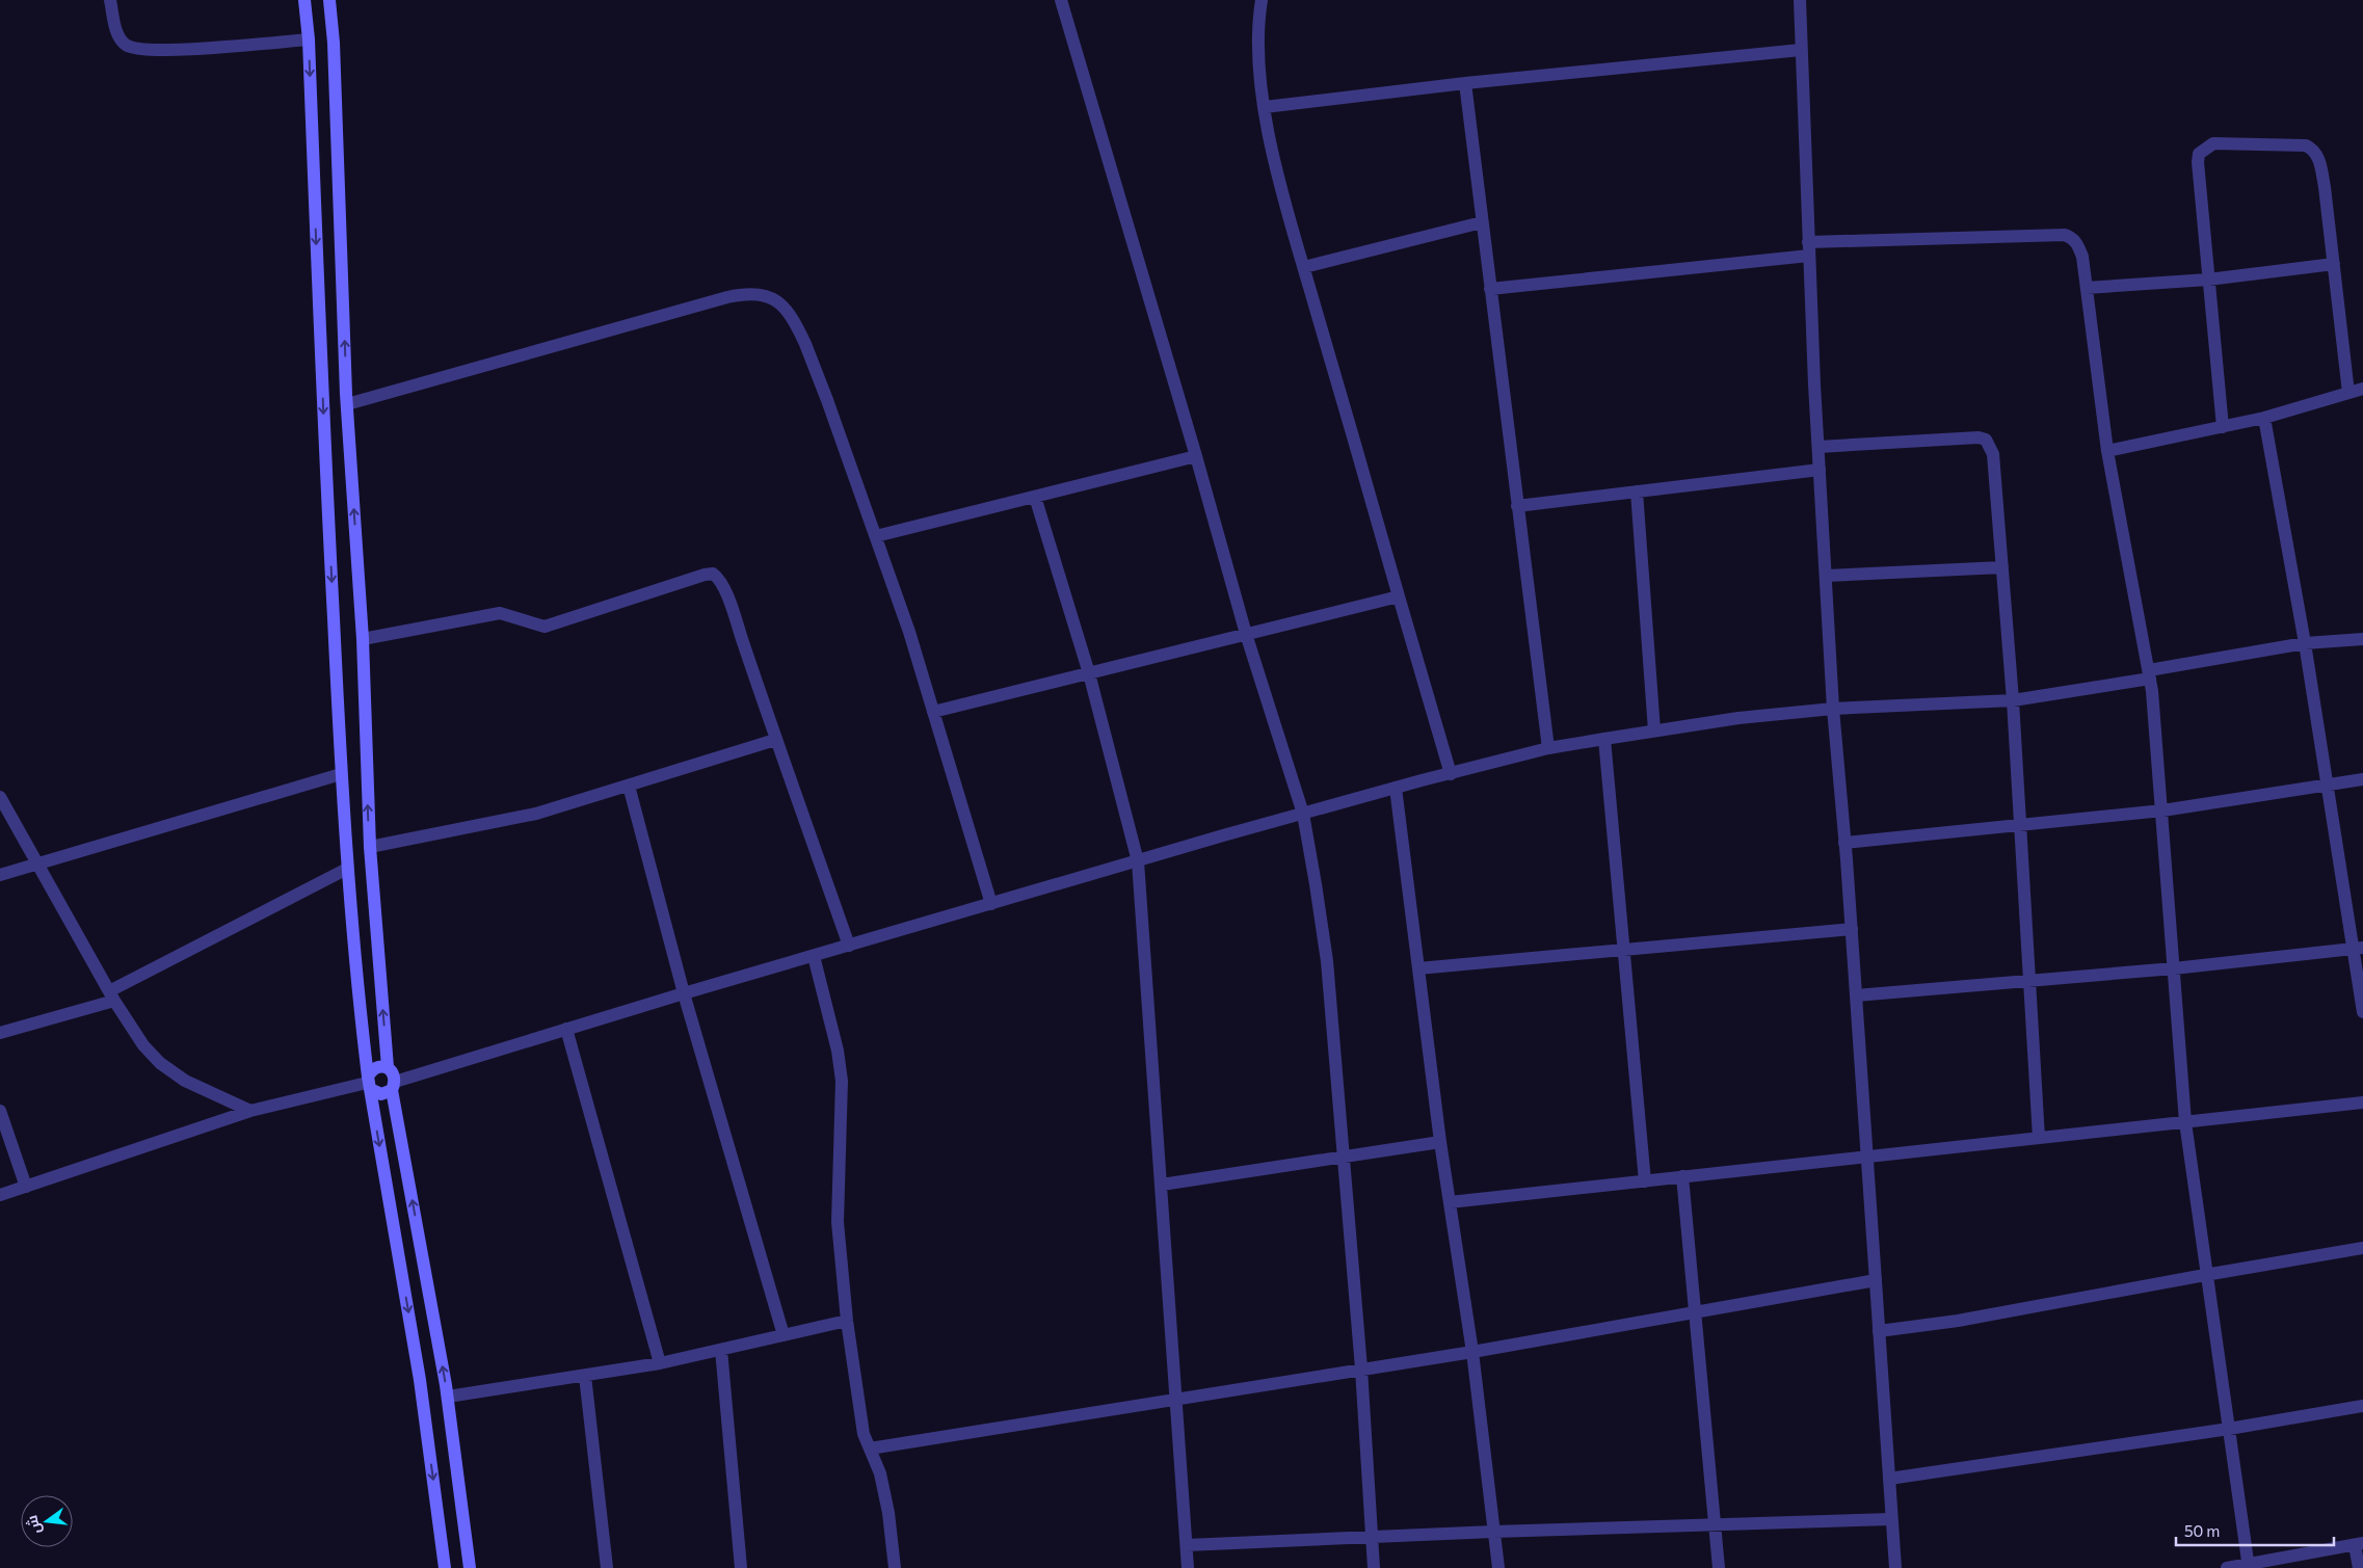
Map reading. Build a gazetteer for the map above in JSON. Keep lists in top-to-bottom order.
{
  "scale_bar": "50 m",
  "north": "left"
}
